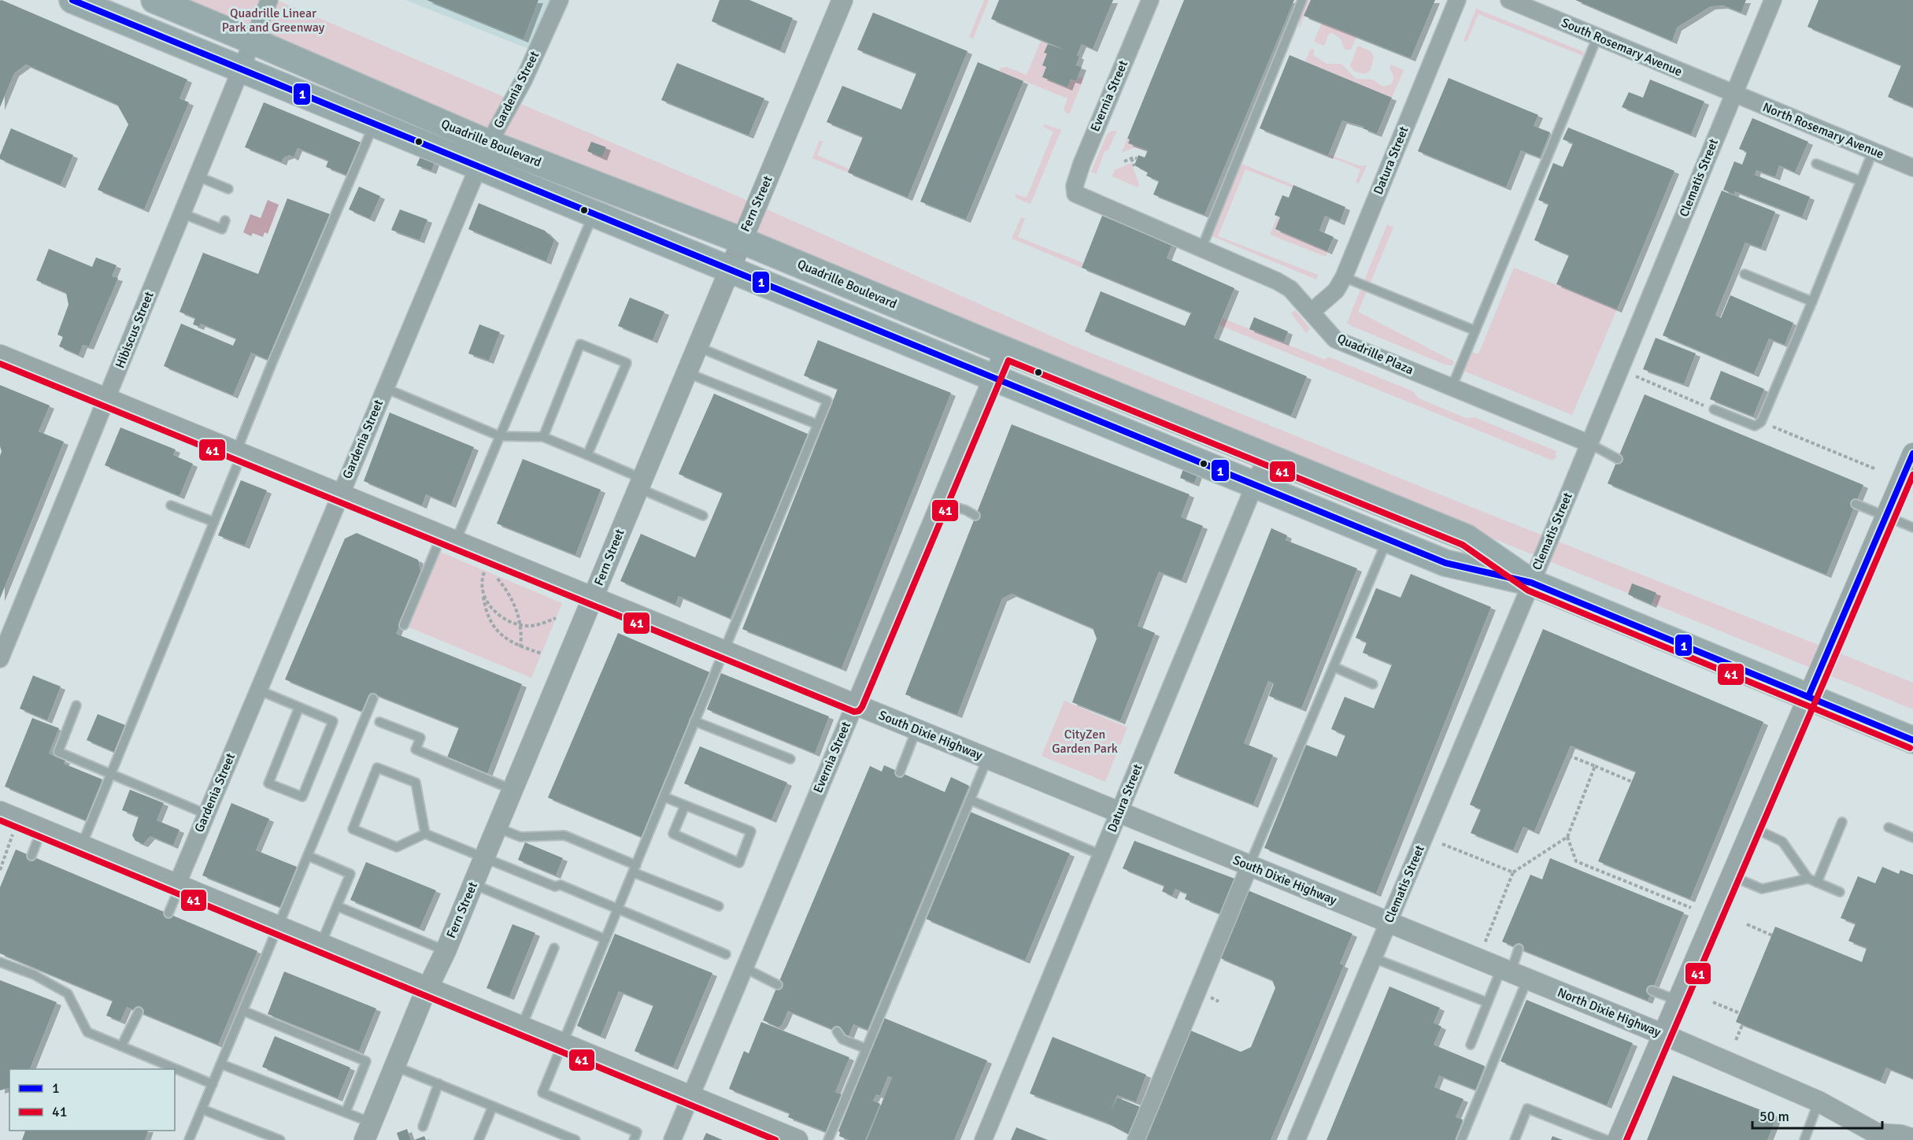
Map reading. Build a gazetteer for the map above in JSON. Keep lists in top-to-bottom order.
{
  "streets": {
    "main road": ["Quadrille Boulevard"],
    "street": [
      "South Rosemary Avenue",
      "Gardenia Street",
      "Evernia Street",
      "North Rosemary Avenue",
      "Datura Street",
      "Clematis Street",
      "Fern Street",
      "Hibiscus Street",
      "Quadrille Plaza",
      "South Dixie Highway",
      "North Dixie Highway"
    ]
  },
  "crossings": [
    ["South Rosemary Avenue", "North Rosemary Avenue"],
    ["South Rosemary Avenue", "Clematis Street"],
    ["Gardenia Street", "Quadrille Boulevard"],
    ["Gardenia Street", "South Dixie Highway"],
    ["Evernia Street", "Quadrille Boulevard"],
    ["Evernia Street", "Quadrille Plaza"],
    ["Evernia Street", "South Dixie Highway"],
    ["North Rosemary Avenue", "Clematis Street"],
    ["Quadrille Boulevard", "Datura Street"],
    ["Quadrille Boulevard", "Clematis Street"],
    ["Quadrille Boulevard", "Fern Street"],
    ["Quadrille Boulevard", "Hibiscus Street"],
    ["Datura Street", "Quadrille Plaza"],
    ["Datura Street", "South Dixie Highway"],
    ["Clematis Street", "Quadrille Plaza"],
    ["Clematis Street", "South Dixie Highway"],
    ["Clematis Street", "North Dixie Highway"],
    ["Fern Street", "South Dixie Highway"],
    ["Hibiscus Street", "South Dixie Highway"],
    ["South Dixie Highway", "North Dixie Highway"]
  ],
  "parks": ["Quadrille Linear Park and Greenway", "CityZen Garden Park"],
  "lines": ["transit line 1", "transit line 41"],
  "legend": ["1", "41"],
  "scale_bar": "50 m"
}
